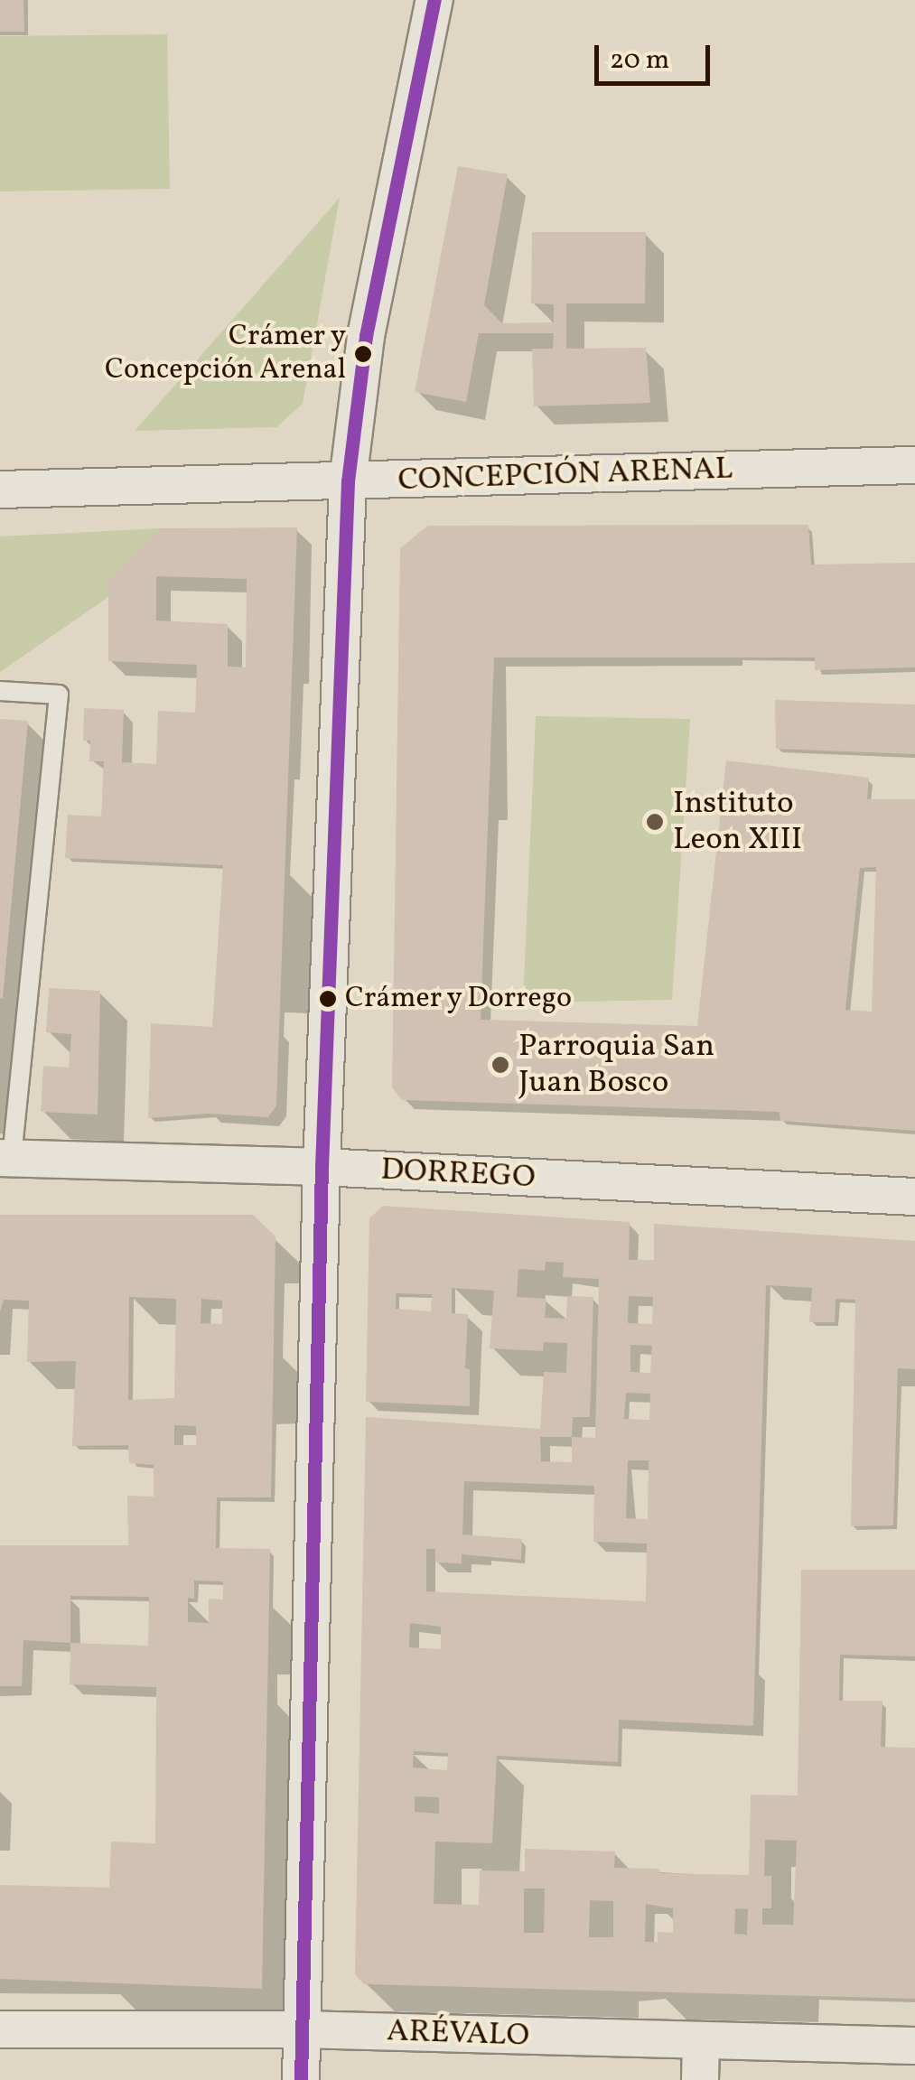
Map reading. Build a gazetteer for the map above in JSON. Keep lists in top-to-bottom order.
{
  "streets": {
    "street": ["CONCEPCIÓN ARENAL", "DORREGO", "ARÉVALO"]
  },
  "places": [
    "Crámer y Concepción Arenal",
    "Instituto Leon XIII",
    "Crámer y Dorrego",
    "Parroquia San Juan Bosco"
  ],
  "scale_bar": "20 m"
}
